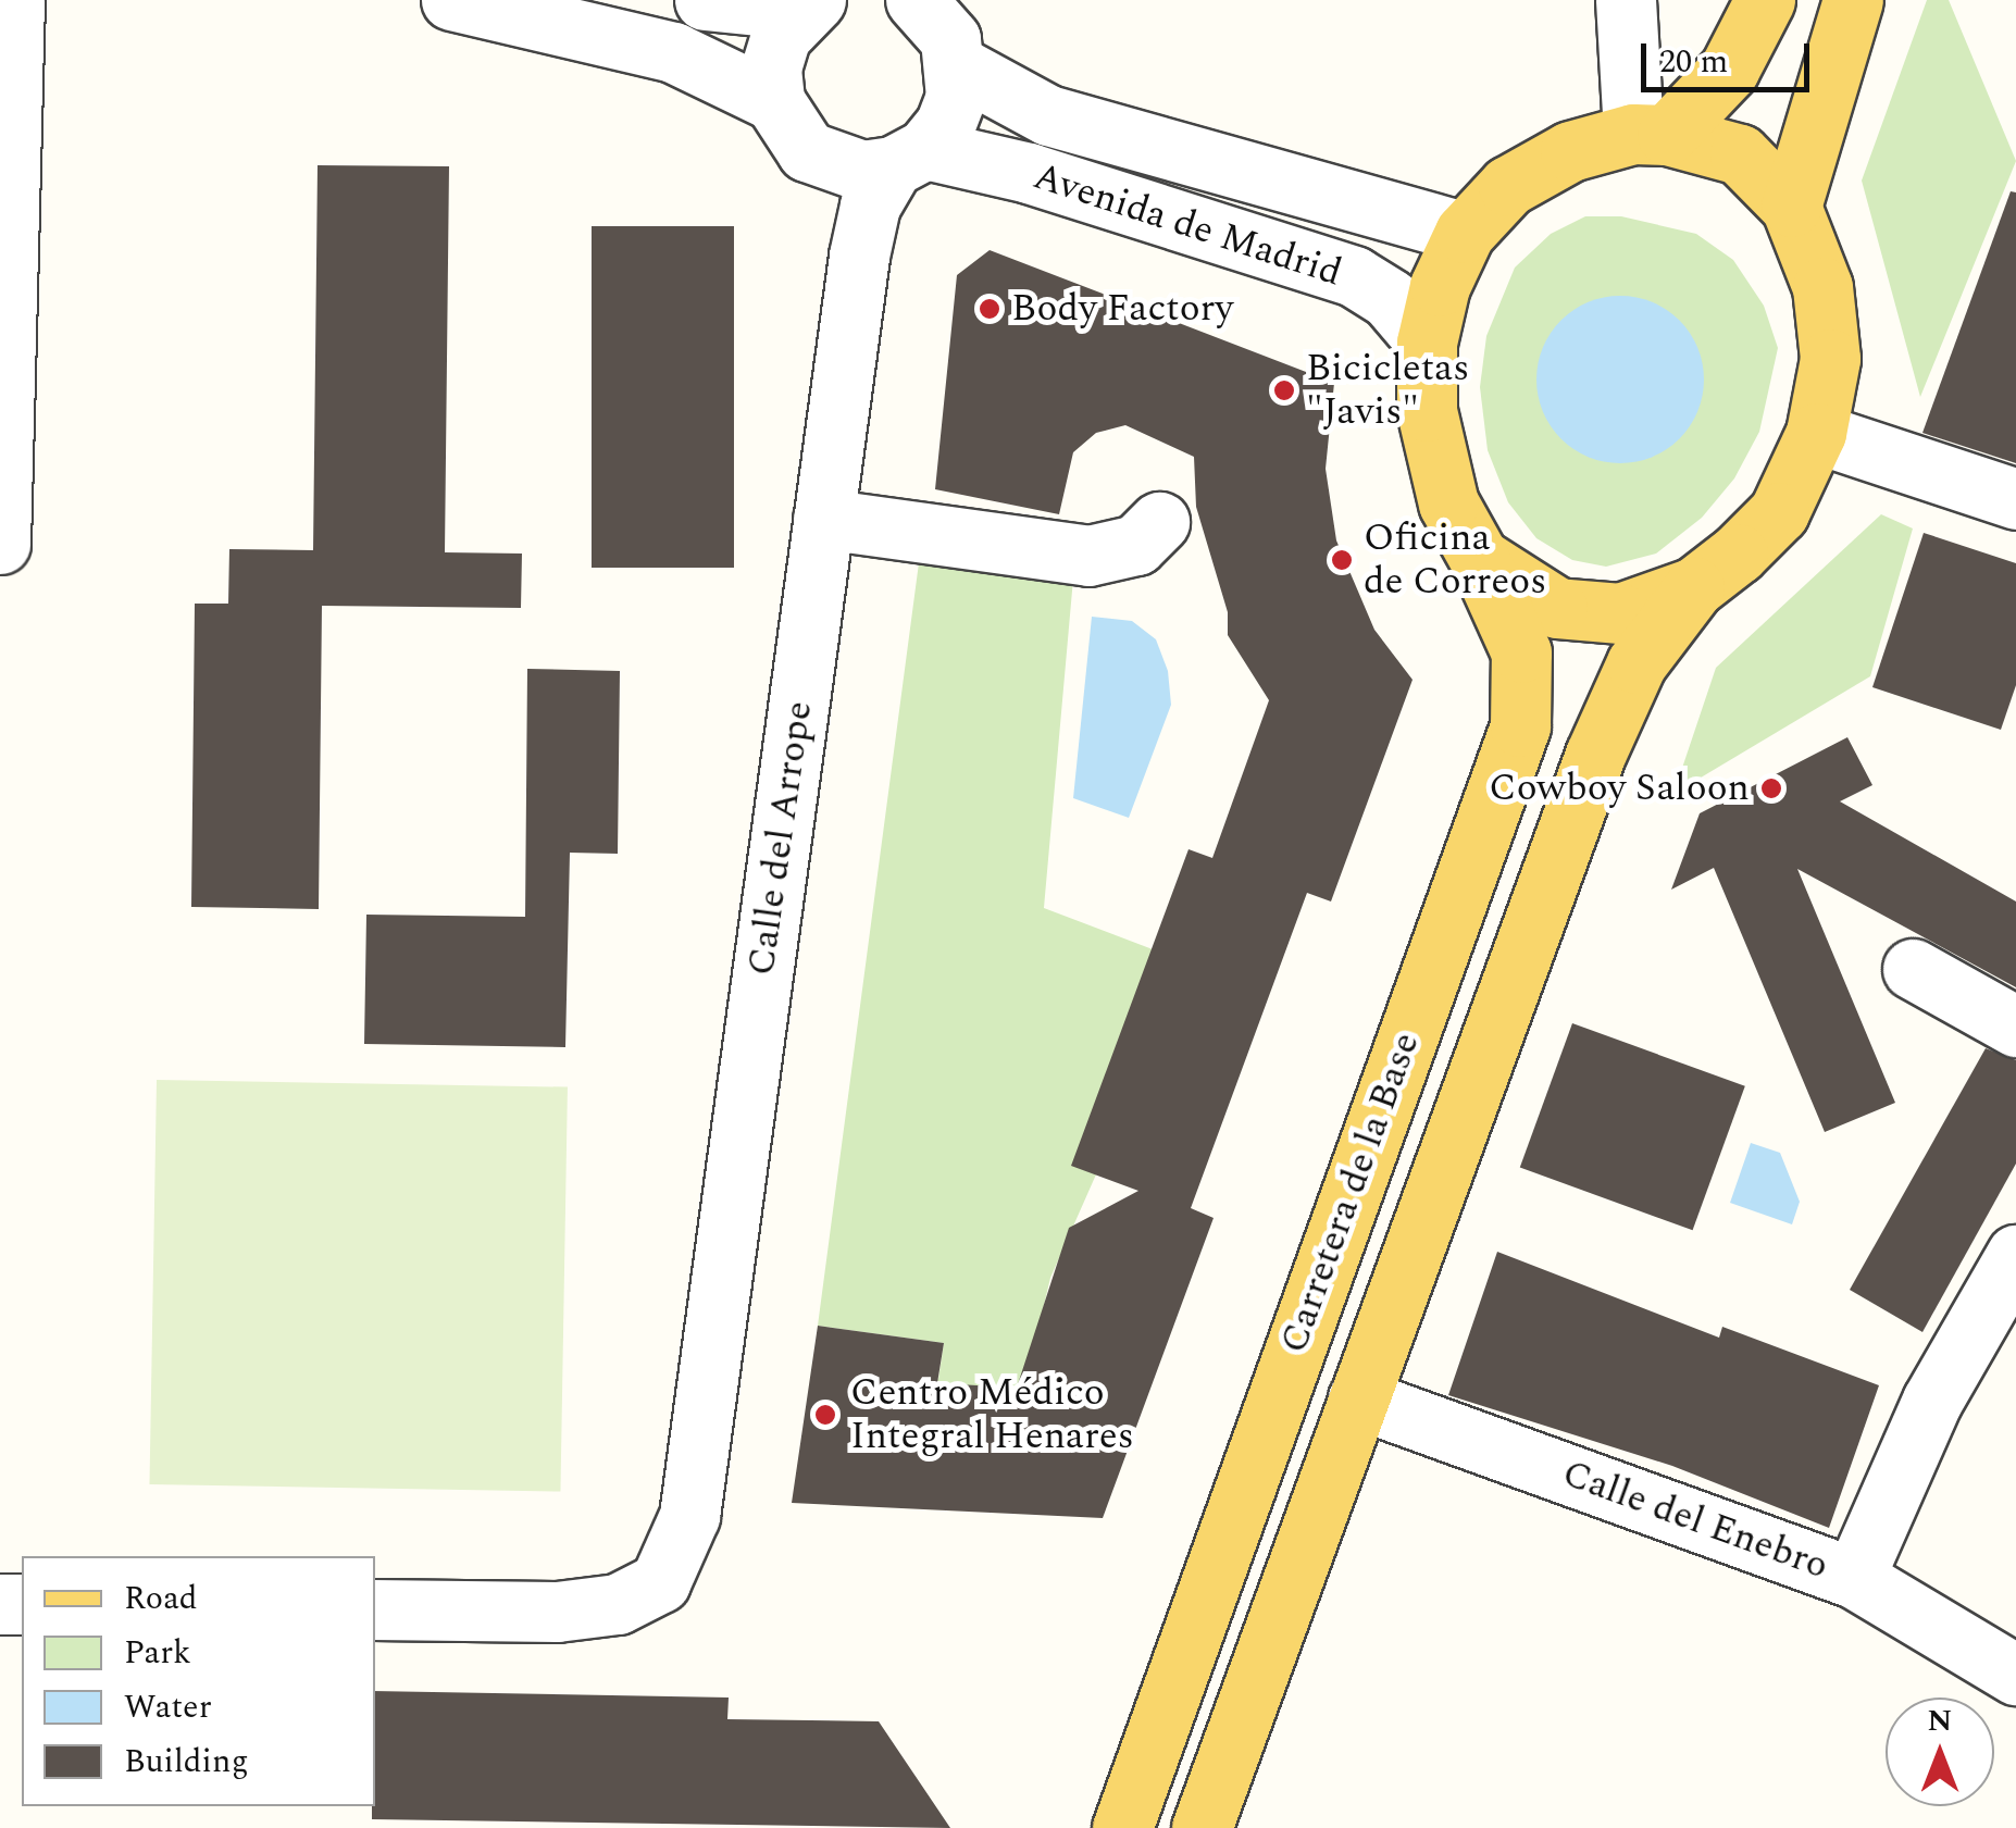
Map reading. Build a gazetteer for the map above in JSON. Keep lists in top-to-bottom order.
{
  "streets": {
    "main road": ["Carretera de la Base"],
    "street": ["Avenida de Madrid", "Calle del Arrope", "Calle del Enebro"]
  },
  "crossings": [
    ["Avenida de Madrid", "Calle del Arrope"],
    ["Avenida de Madrid", "Carretera de la Base"],
    ["Carretera de la Base", "Calle del Enebro"]
  ],
  "places": [
    "Body Factory",
    "Bicicletas \"Javis\"",
    "Oficina de Correos",
    "Cowboy Saloon",
    "Centro Médico Integral Henares"
  ],
  "legend": [
    "Road",
    "Park",
    "Water",
    "Building"
  ],
  "scale_bar": "20 m",
  "north": "top"
}
